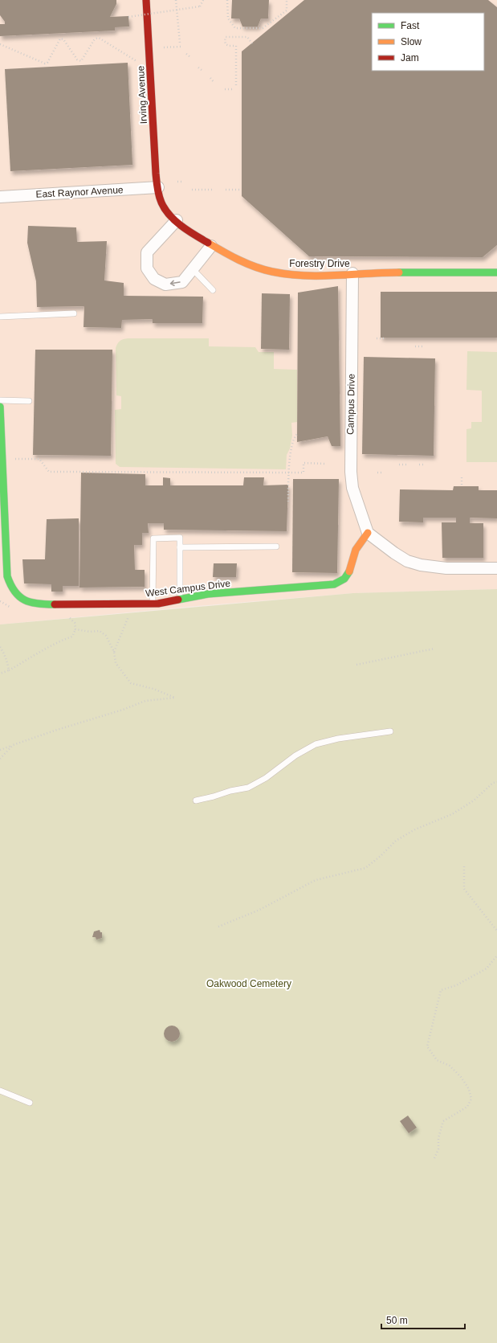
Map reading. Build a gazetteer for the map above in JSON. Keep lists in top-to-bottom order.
{
  "streets": {
    "street": [
      "Irving Avenue",
      "East Raynor Avenue",
      "Forestry Drive",
      "Campus Drive",
      "West Campus Drive"
    ]
  },
  "crossings": [
    ["Irving Avenue", "East Raynor Avenue"],
    ["Irving Avenue", "Forestry Drive"],
    ["East Raynor Avenue", "Forestry Drive"],
    ["Forestry Drive", "Campus Drive"],
    ["Campus Drive", "West Campus Drive"]
  ],
  "parks": ["Oakwood Cemetery"],
  "legend": ["Fast", "Slow", "Jam"],
  "scale_bar": "50 m"
}
